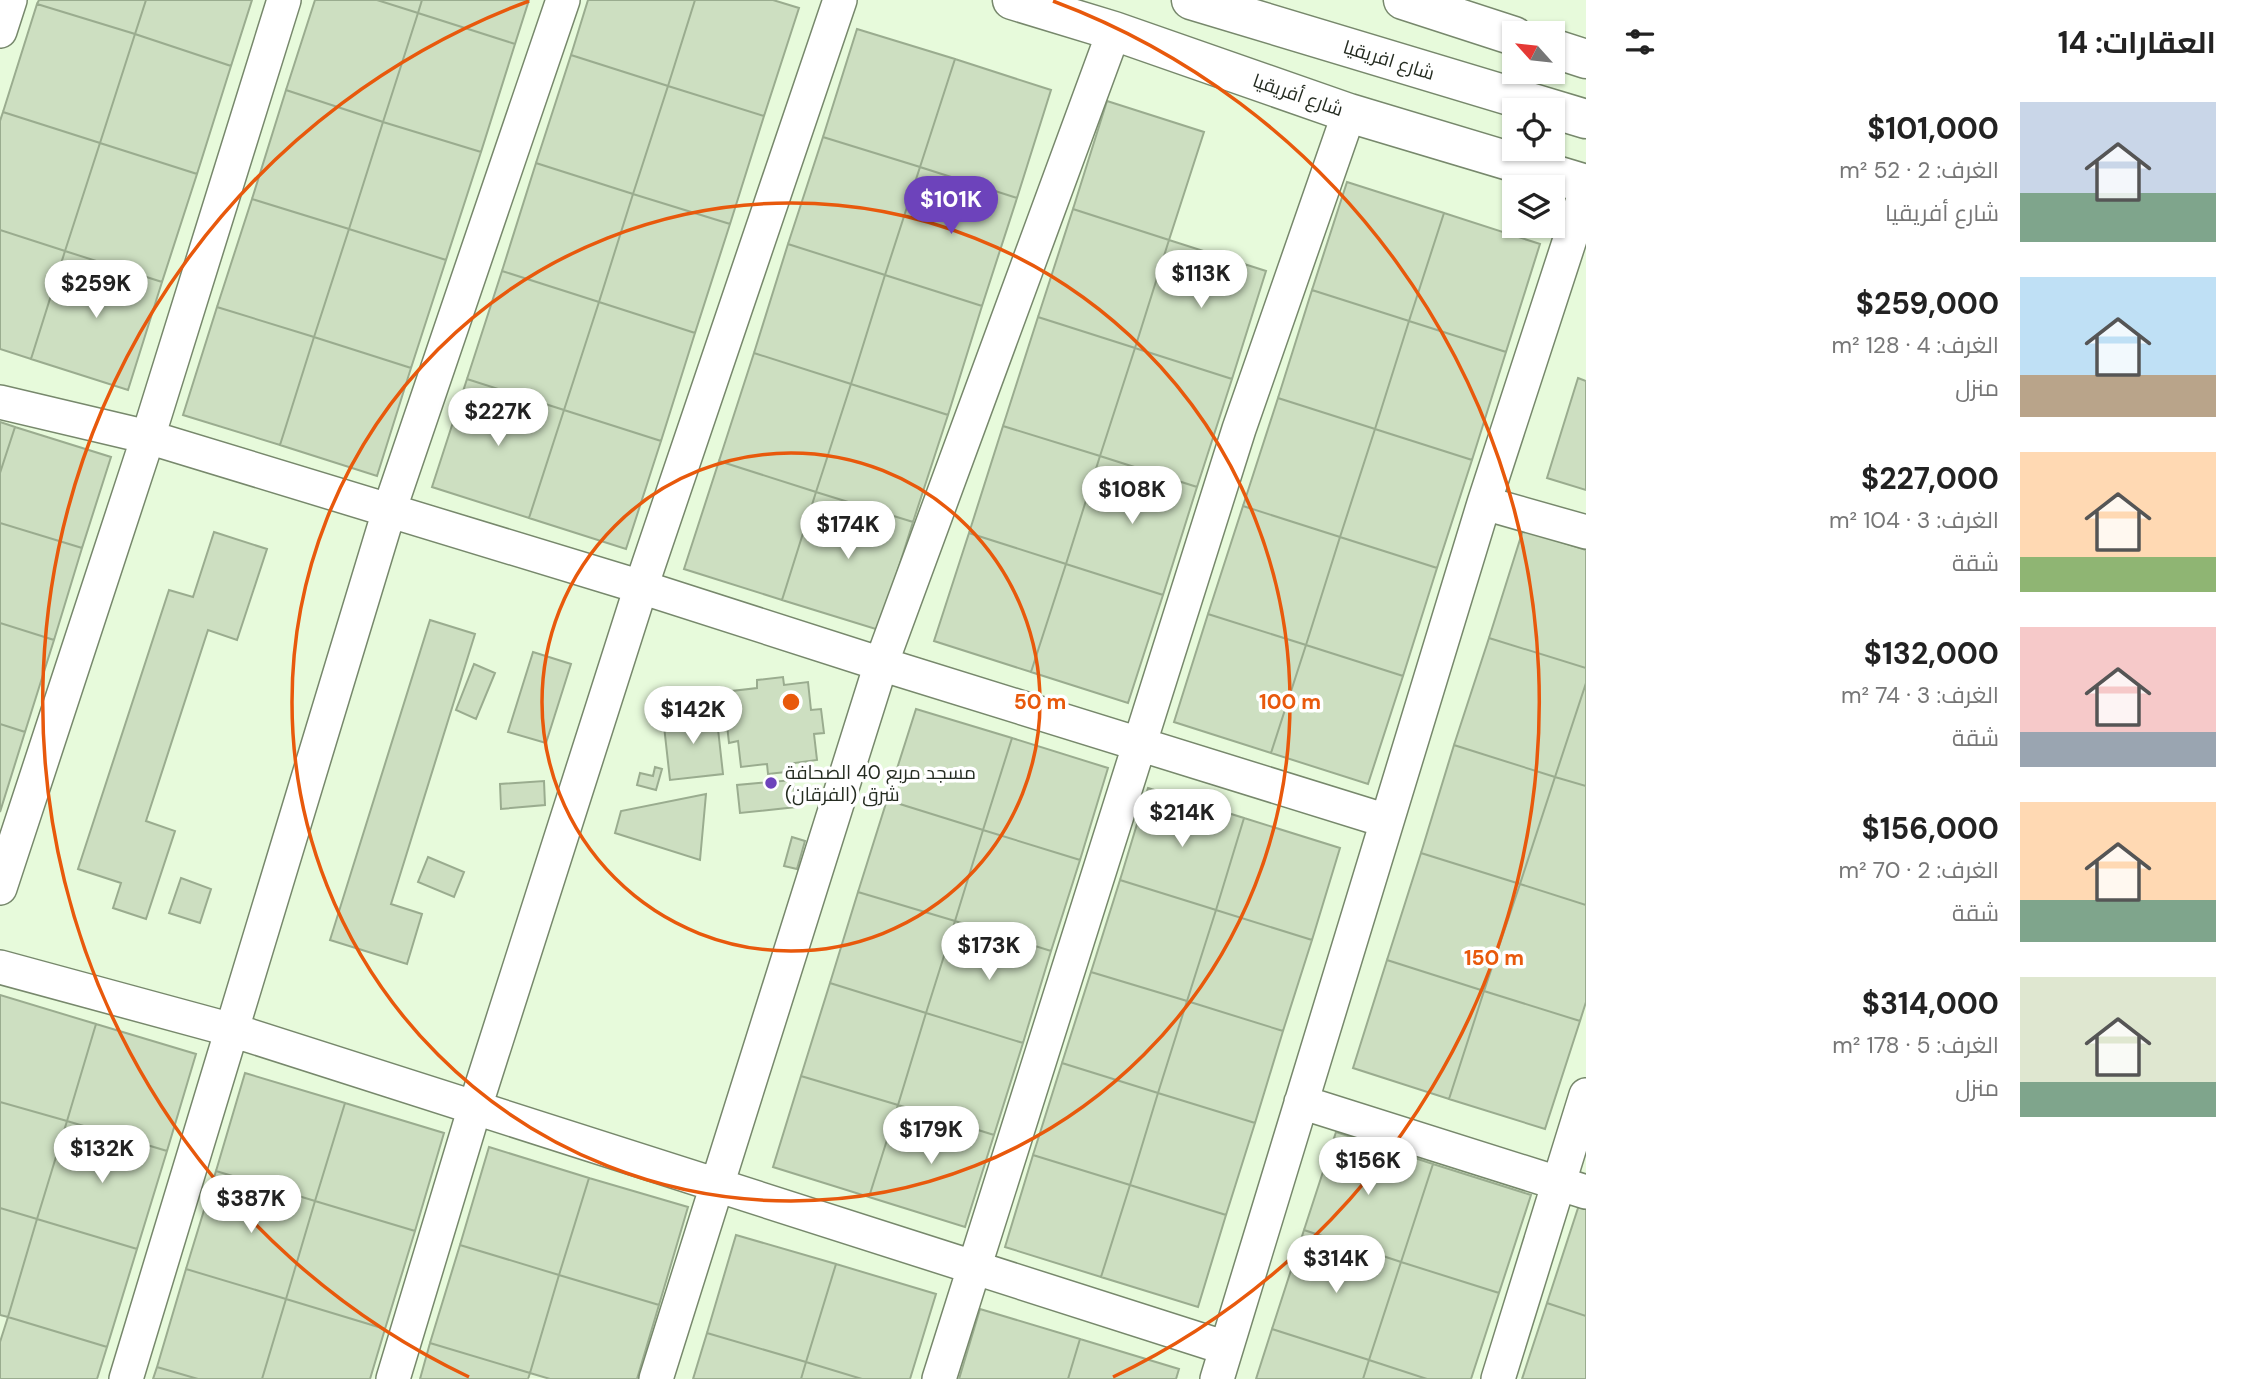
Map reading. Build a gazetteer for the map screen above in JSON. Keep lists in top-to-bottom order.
{
  "streets": {
    "main road": ["شارع افريقيا", "شارع أفريقيا"]
  },
  "places": ["مسجد مربع 40 الصحافة شرق (الفرقان)"],
  "north": "top left",
  "page": {
    "heading": "العقارات: 14",
    "list": [
      {
        "name": "$101,000",
        "note": "الغرف: 2 · 52 m² · شارع أفريقيا"
      },
      {
        "name": "$259,000",
        "note": "الغرف: 4 · 128 m² · منزل"
      },
      {
        "name": "$227,000",
        "note": "الغرف: 3 · 104 m² · شقة"
      },
      {
        "name": "$132,000",
        "note": "الغرف: 3 · 74 m² · شقة"
      },
      {
        "name": "$156,000",
        "note": "الغرف: 2 · 70 m² · شقة"
      },
      {
        "name": "$314,000",
        "note": "الغرف: 5 · 178 m² · منزل"
      }
    ],
    "price": [
      "$101K",
      "$113K",
      "$259K",
      "$227K",
      "$108K",
      "$174K",
      "$142K",
      "$214K",
      "$173K",
      "$179K",
      "$132K",
      "$156K",
      "$387K",
      "$314K"
    ]
  },
  "rings": ["50 m", "100 m", "150 m"]
}
